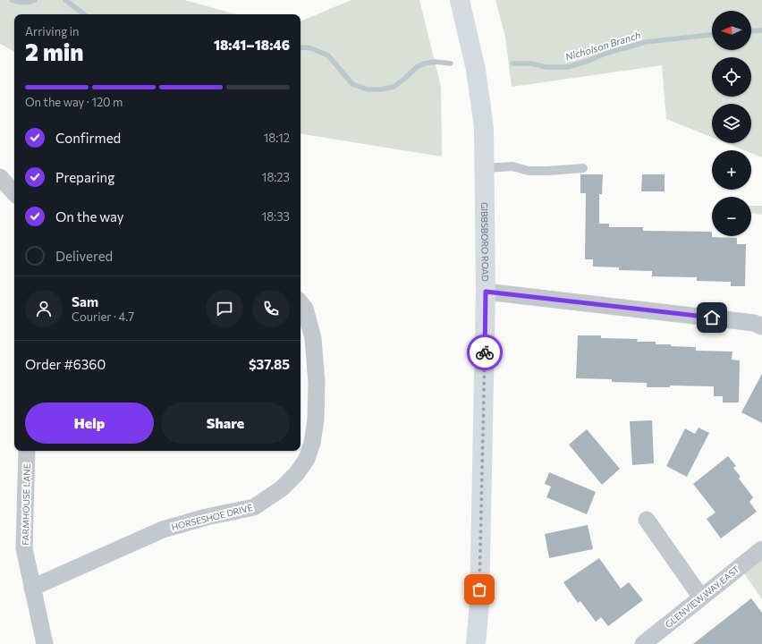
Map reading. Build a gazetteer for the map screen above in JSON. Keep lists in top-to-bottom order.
{
  "streets": {
    "street": [
      "GIBBSBORO ROAD",
      "FARMHOUSE LANE",
      "HORSESHOE DRIVE",
      "GLENVIEW WAY EAST"
    ]
  },
  "crossings": [
    ["FARMHOUSE LANE", "HORSESHOE DRIVE"]
  ],
  "water": ["Nicholson Branch"],
  "north": "left",
  "page": {
    "map_buttons": ["+", "−"],
    "heading": ["2 min", "Arriving in", "18:41–18:46"],
    "panel": [
      "Sam",
      "Courier · 4.7",
      "Order #6360",
      "$37.85"
    ],
    "bar": "On the way · 120 m",
    "list": [
      ["Confirmed", "18:12"],
      ["Preparing", "18:23"],
      ["On the way", "18:33"],
      "Delivered"
    ],
    "buttons": ["Help", "Share"]
  }
}
